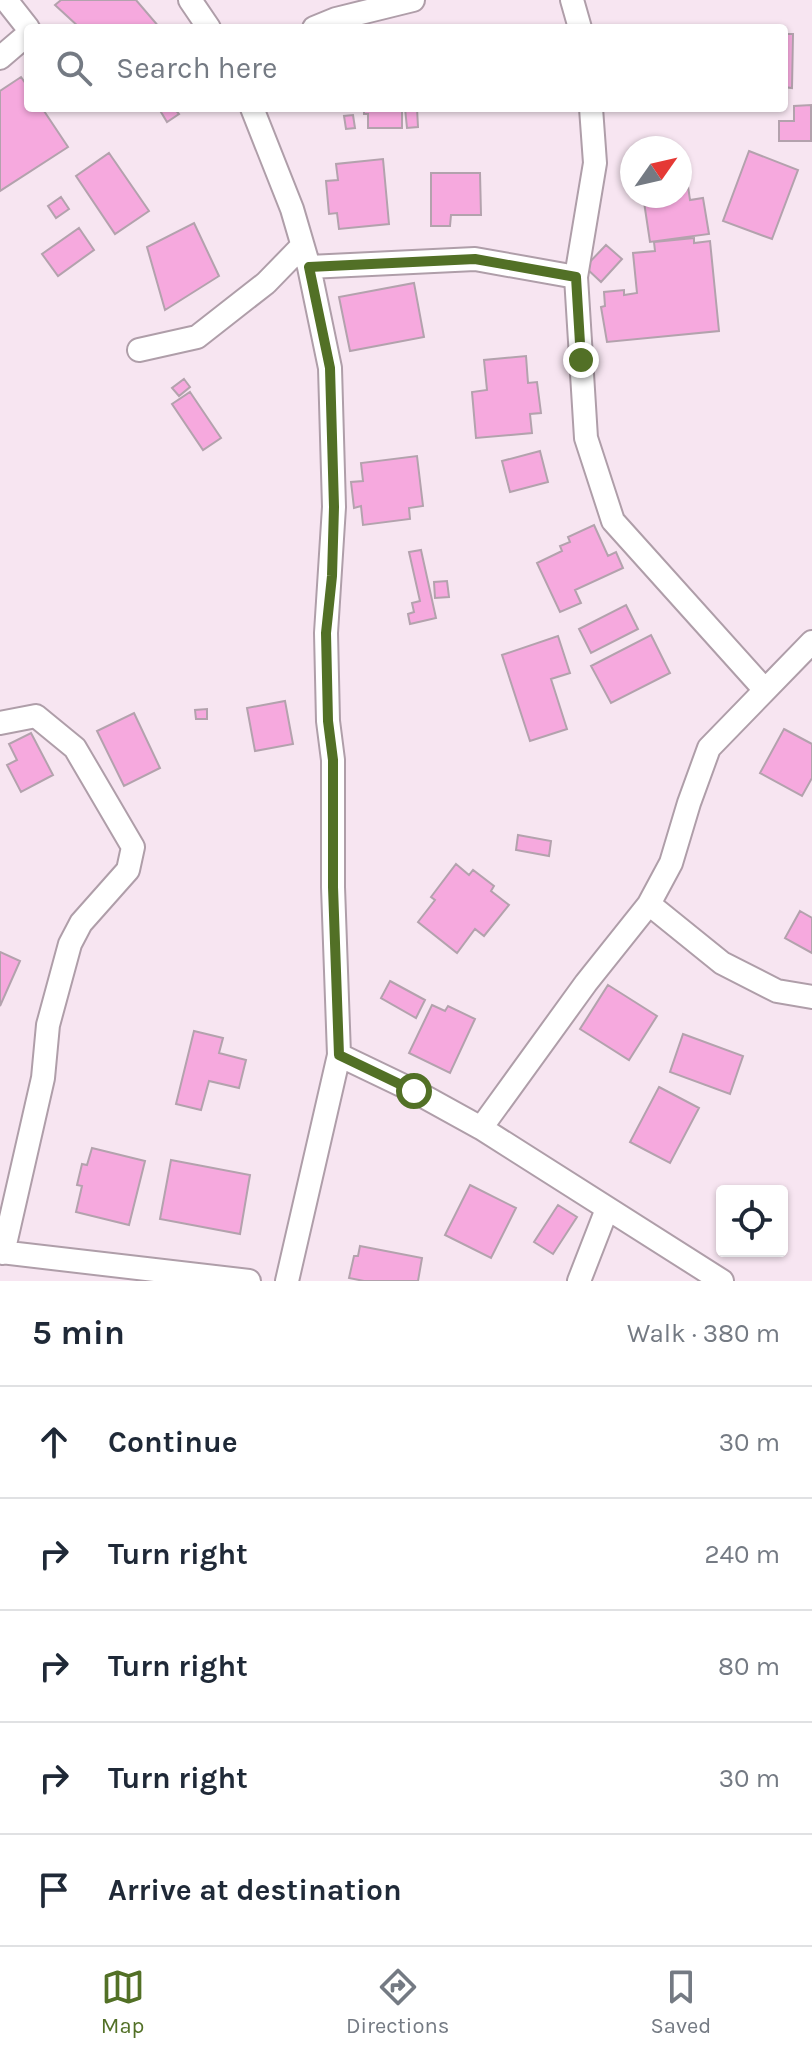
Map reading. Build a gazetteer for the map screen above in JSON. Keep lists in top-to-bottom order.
{
  "north": "top right",
  "page": {
    "search": "Search here",
    "heading": ["5 min", "Walk · 380 m"],
    "list": [
      ["Continue", "30 m"],
      ["Turn right", "240 m"],
      ["Turn right", "80 m"],
      ["Turn right", "30 m"],
      "Arrive at destination"
    ],
    "nav": ["Map", "Directions", "Saved"]
  }
}
